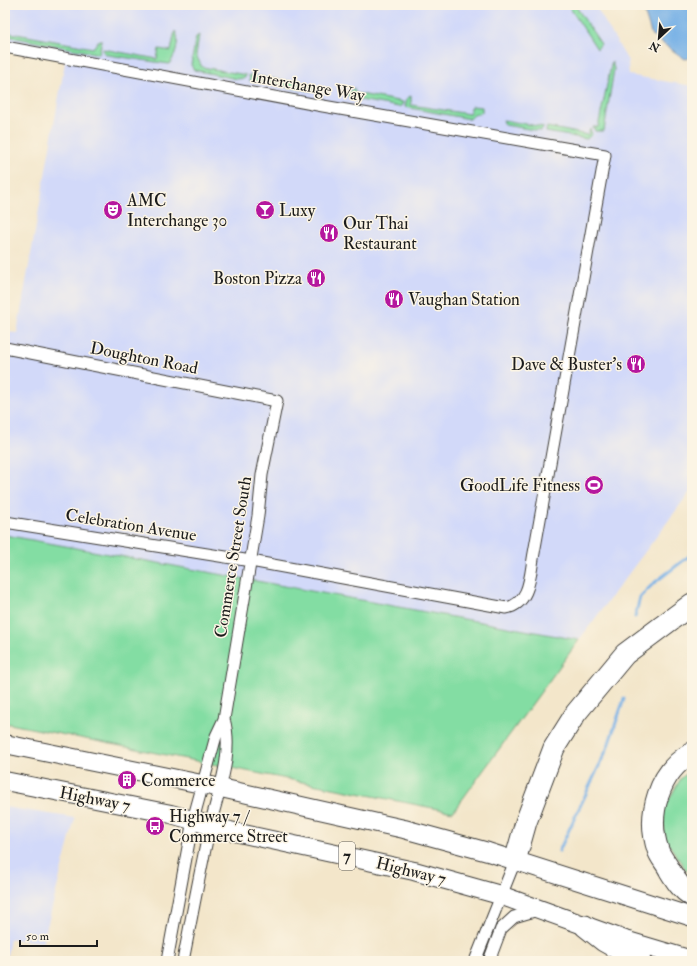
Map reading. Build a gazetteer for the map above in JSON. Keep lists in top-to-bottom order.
{
  "streets": {
    "main road": ["Highway 7", "7"],
    "street": [
      "Interchange Way",
      "Doughton Road",
      "Celebration Avenue",
      "Commerce Street South"
    ]
  },
  "crossings": [
    ["Interchange Way", "Celebration Avenue"],
    ["Doughton Road", "Commerce Street South"],
    ["Celebration Avenue", "Commerce Street South"],
    ["Commerce Street South", "Highway 7"]
  ],
  "places": {
    "theatre": ["AMC Interchange 30"],
    "bar": ["Luxy"],
    "restaurant": [
      "Our Thai Restaurant",
      "Boston Pizza",
      "Vaughan Station",
      "Dave & Buster's"
    ],
    "sports": ["GoodLife Fitness"],
    "building": ["Commerce"],
    "bus stop": ["Highway 7 / Commerce Street"]
  },
  "scale_bar": "50 m",
  "north": "bottom left"
}
